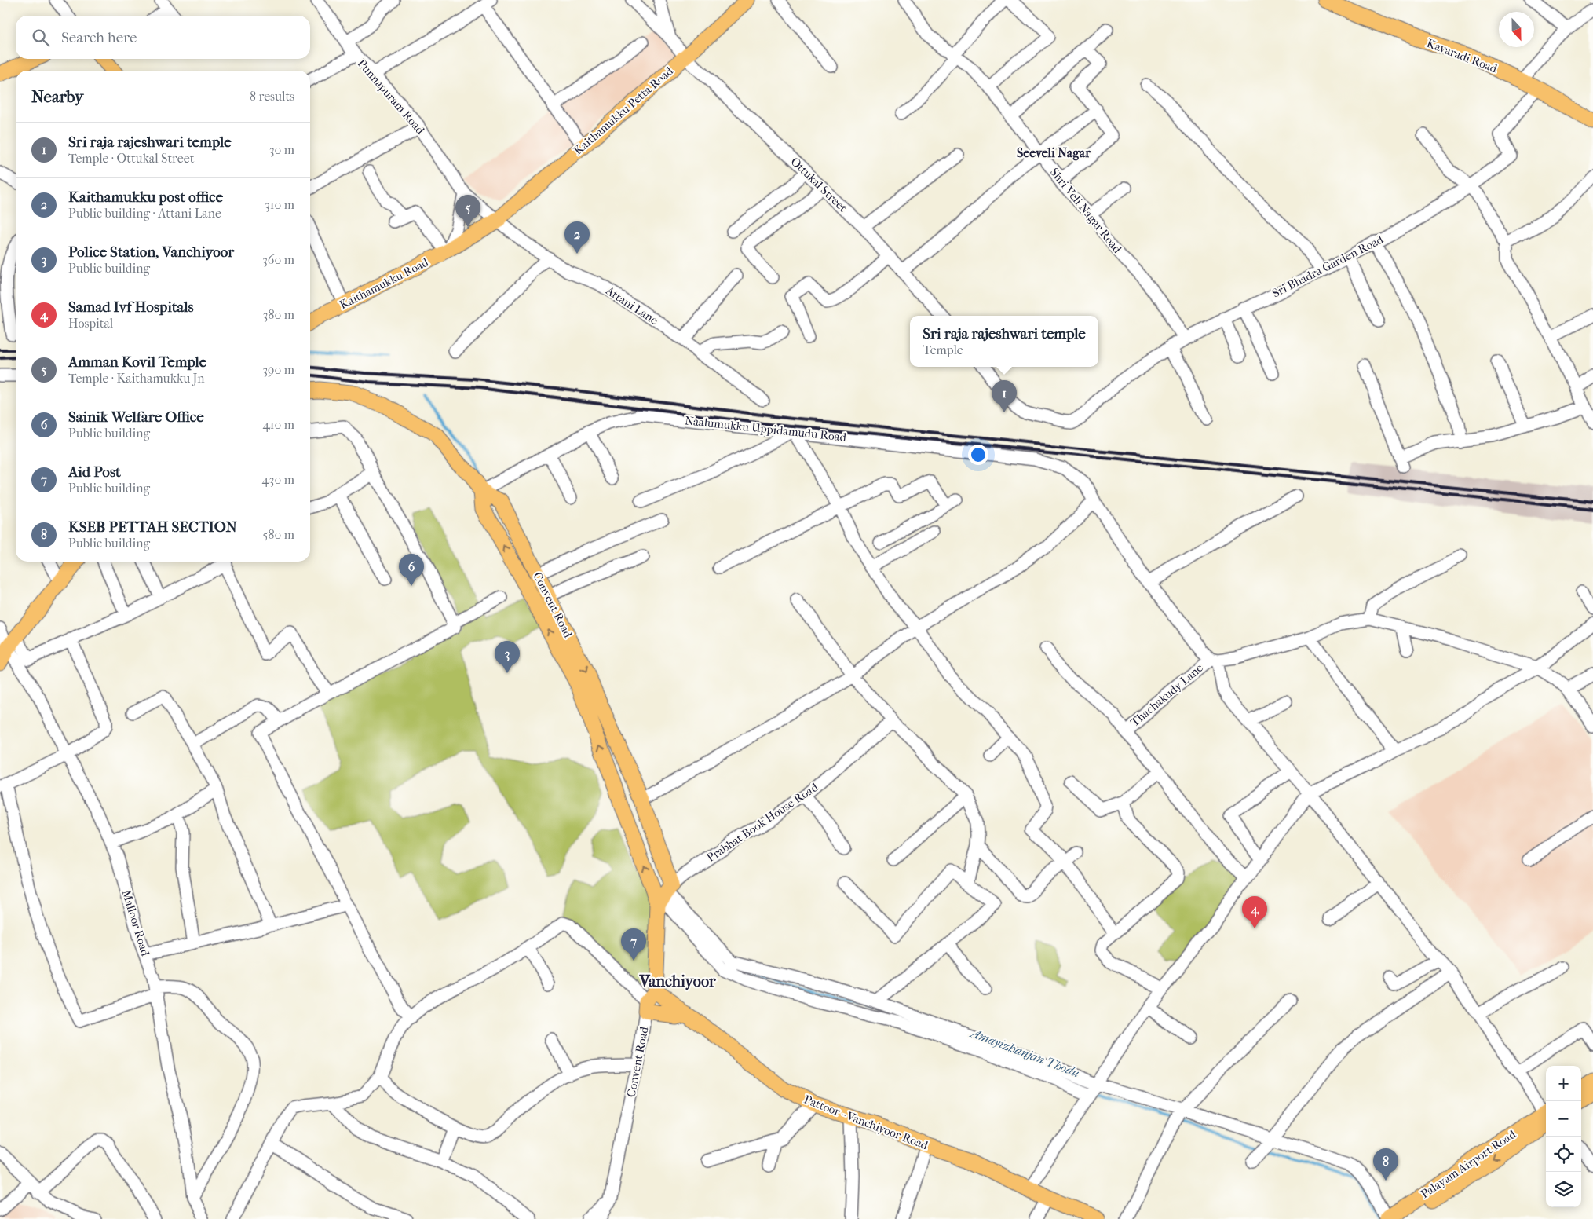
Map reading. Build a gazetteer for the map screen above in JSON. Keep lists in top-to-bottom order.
{
  "streets": {
    "main road": [
      "Kavaradi Road",
      "Kaithamukku Petta Road",
      "Kaithamukku Road",
      "Convent Road",
      "Pattoor - Vanchiyoor Road",
      "Palayam Airport Road"
    ],
    "street": [
      "Punnapuram Road",
      "Ottukal Street",
      "Shri Veli Nagar Road",
      "Sri Bhadra Garden Road",
      "Attani Lane",
      "Naalumukku Uppidamudu Road",
      "Thachakudy Lane",
      "Prabhat Book House Road",
      "Malloor Road"
    ]
  },
  "crossings": [
    ["Kavaradi Road", "Sri Bhadra Garden Road"],
    ["Punnapuram Road", "Kaithamukku Petta Road"],
    ["Punnapuram Road", "Attani Lane"],
    ["Kaithamukku Petta Road", "Ottukal Street"],
    ["Kaithamukku Petta Road", "Kaithamukku Road"],
    ["Kaithamukku Petta Road", "Attani Lane"],
    ["Shri Veli Nagar Road", "Sri Bhadra Garden Road"],
    ["Naalumukku Uppidamudu Road", "Convent Road"],
    ["Convent Road", "Prabhat Book House Road"],
    ["Convent Road", "Pattoor - Vanchiyoor Road"]
  ],
  "districts": ["Seeveli Nagar", "Vanchiyoor"],
  "water": ["Amayizhanjan Thodu"],
  "north": "bottom",
  "page": {
    "search": "Search here",
    "heading": ["Nearby", "8 results"],
    "list": [
      {
        "mark": "1",
        "name": "Sri raja rajeshwari temple",
        "note": "Temple · Ottukal Street",
        "value": "30 m"
      },
      {
        "mark": "2",
        "name": "Kaithamukku post office",
        "note": "Public building · Attani Lane",
        "value": "310 m"
      },
      {
        "mark": "3",
        "name": "Police Station, Vanchiyoor",
        "note": "Public building",
        "value": "360 m"
      },
      {
        "mark": "4",
        "name": "Samad Ivf Hospitals",
        "note": "Hospital",
        "value": "380 m"
      },
      {
        "mark": "5",
        "name": "Amman Kovil Temple",
        "note": "Temple · Kaithamukku Jn",
        "value": "390 m"
      },
      {
        "mark": "6",
        "name": "Sainik Welfare Office",
        "note": "Public building",
        "value": "410 m"
      },
      {
        "mark": "7",
        "name": "Aid Post",
        "note": "Public building",
        "value": "430 m"
      },
      {
        "mark": "8",
        "name": "KSEB PETTAH SECTION",
        "note": "Public building",
        "value": "580 m"
      }
    ],
    "pins": [
      "5",
      "2",
      "1",
      "6",
      "3",
      "4",
      "7",
      "8"
    ],
    "popup": ["Sri raja rajeshwari temple", "Temple"],
    "map_buttons": ["+", "−"]
  }
}
